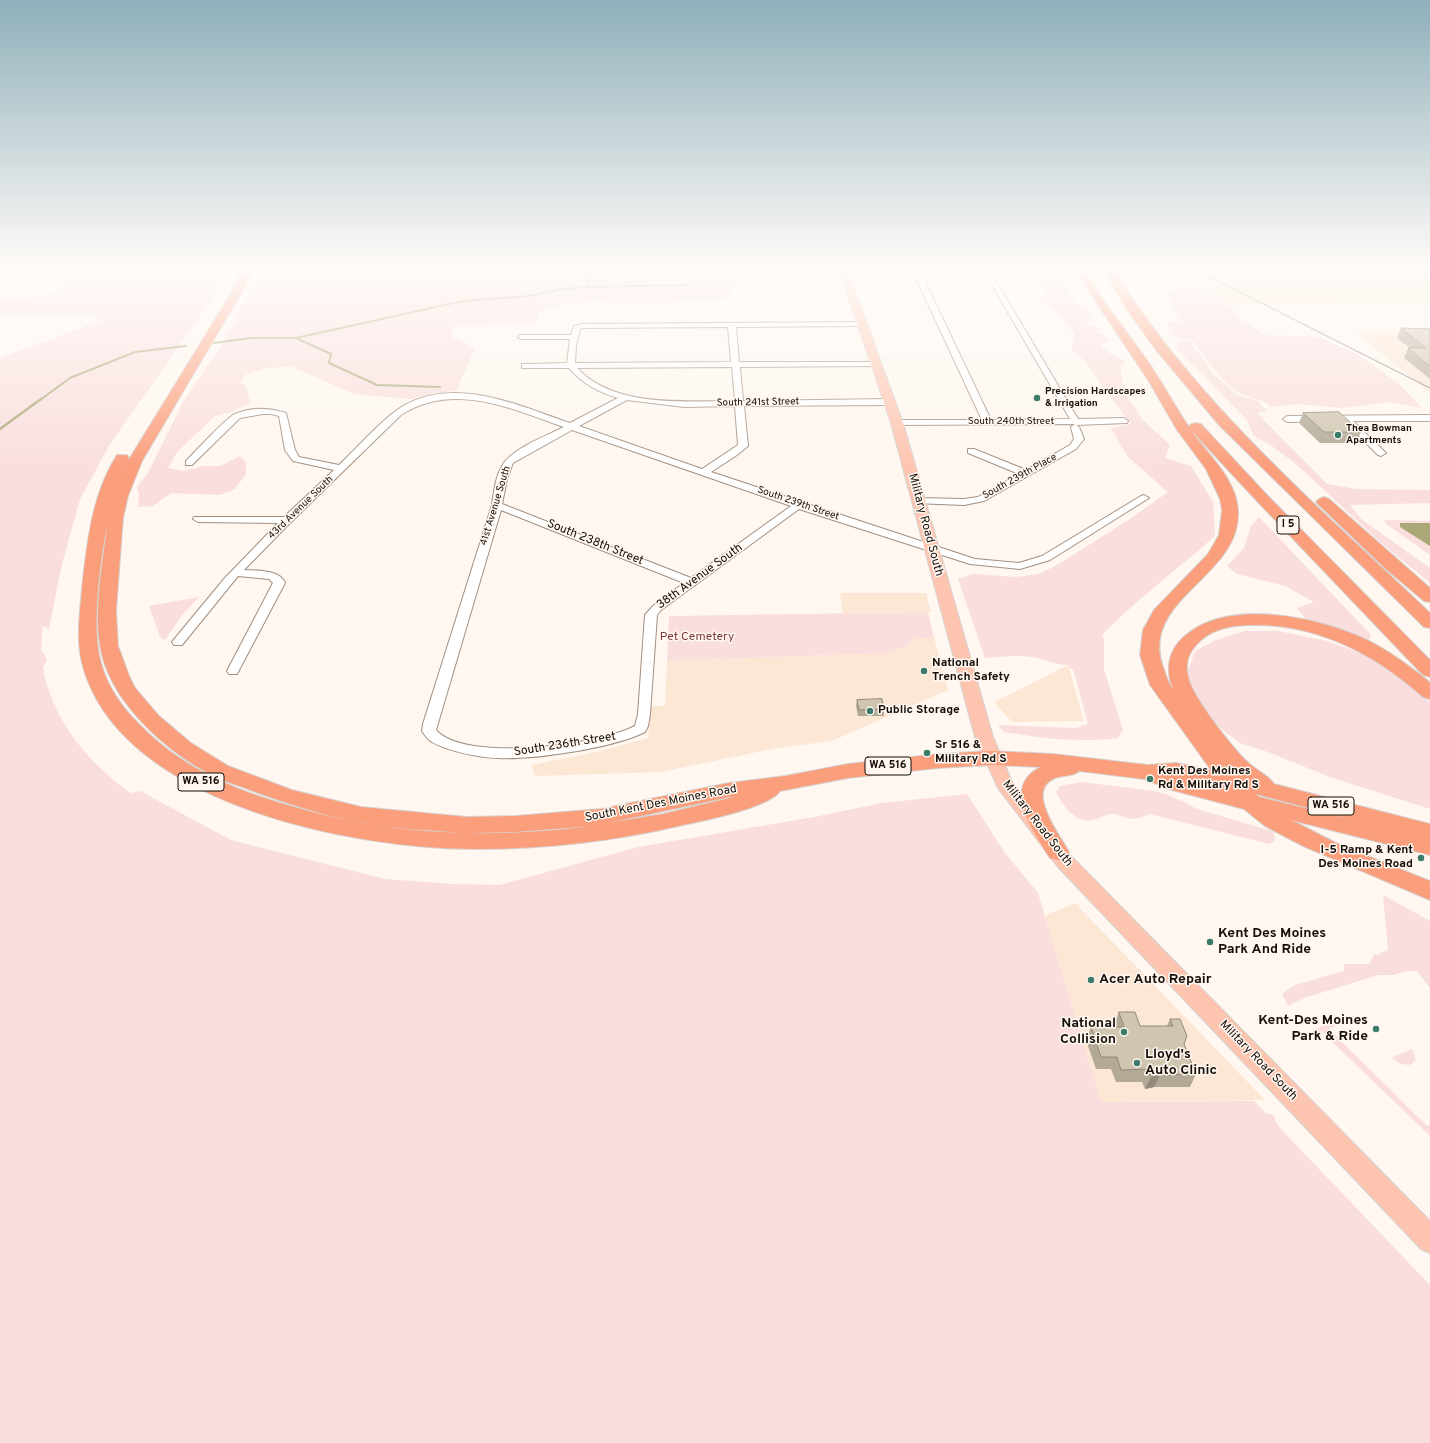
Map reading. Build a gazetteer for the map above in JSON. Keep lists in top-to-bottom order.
{
  "streets": {
    "highway": ["I 5", "WA 516", "South Kent Des Moines Road"],
    "main road": ["Military Road South"],
    "street": [
      "South 241st Street",
      "South 240th Street",
      "South 239th Place",
      "South 239th Street",
      "41st Avenue South",
      "43rd Avenue South",
      "South 238th Street",
      "38th Avenue South",
      "South 236th Street"
    ]
  },
  "crossings": [
    ["South 241st Street", "41st Avenue South"],
    ["South 241st Street", "Military Road South"],
    ["South 240th Street", "South 239th Place"],
    ["South 240th Street", "Military Road South"],
    ["South 239th Place", "Military Road South"],
    ["South 239th Street", "41st Avenue South"],
    ["South 239th Street", "43rd Avenue South"],
    ["South 239th Street", "Military Road South"],
    ["South 239th Street", "38th Avenue South"],
    ["41st Avenue South", "South 238th Street"],
    ["41st Avenue South", "South 236th Street"],
    ["Military Road South", "South Kent Des Moines Road"],
    ["South 238th Street", "38th Avenue South"],
    ["38th Avenue South", "South 236th Street"]
  ],
  "parks": ["Pet Cemetery"],
  "places": [
    "Precision Hardscapes & Irrigation",
    "Thea Bowman Apartments",
    "National Trench Safety",
    "Public Storage",
    "Sr 516 & Military Rd S",
    "Kent Des Moines Rd & Military Rd S",
    "I-5 Ramp & Kent Des Moines Road",
    "Kent Des Moines Park And Ride",
    "Acer Auto Repair",
    "Kent-Des Moines Park & Ride",
    "National Collision",
    "Lloyd's Auto Clinic"
  ]
}
